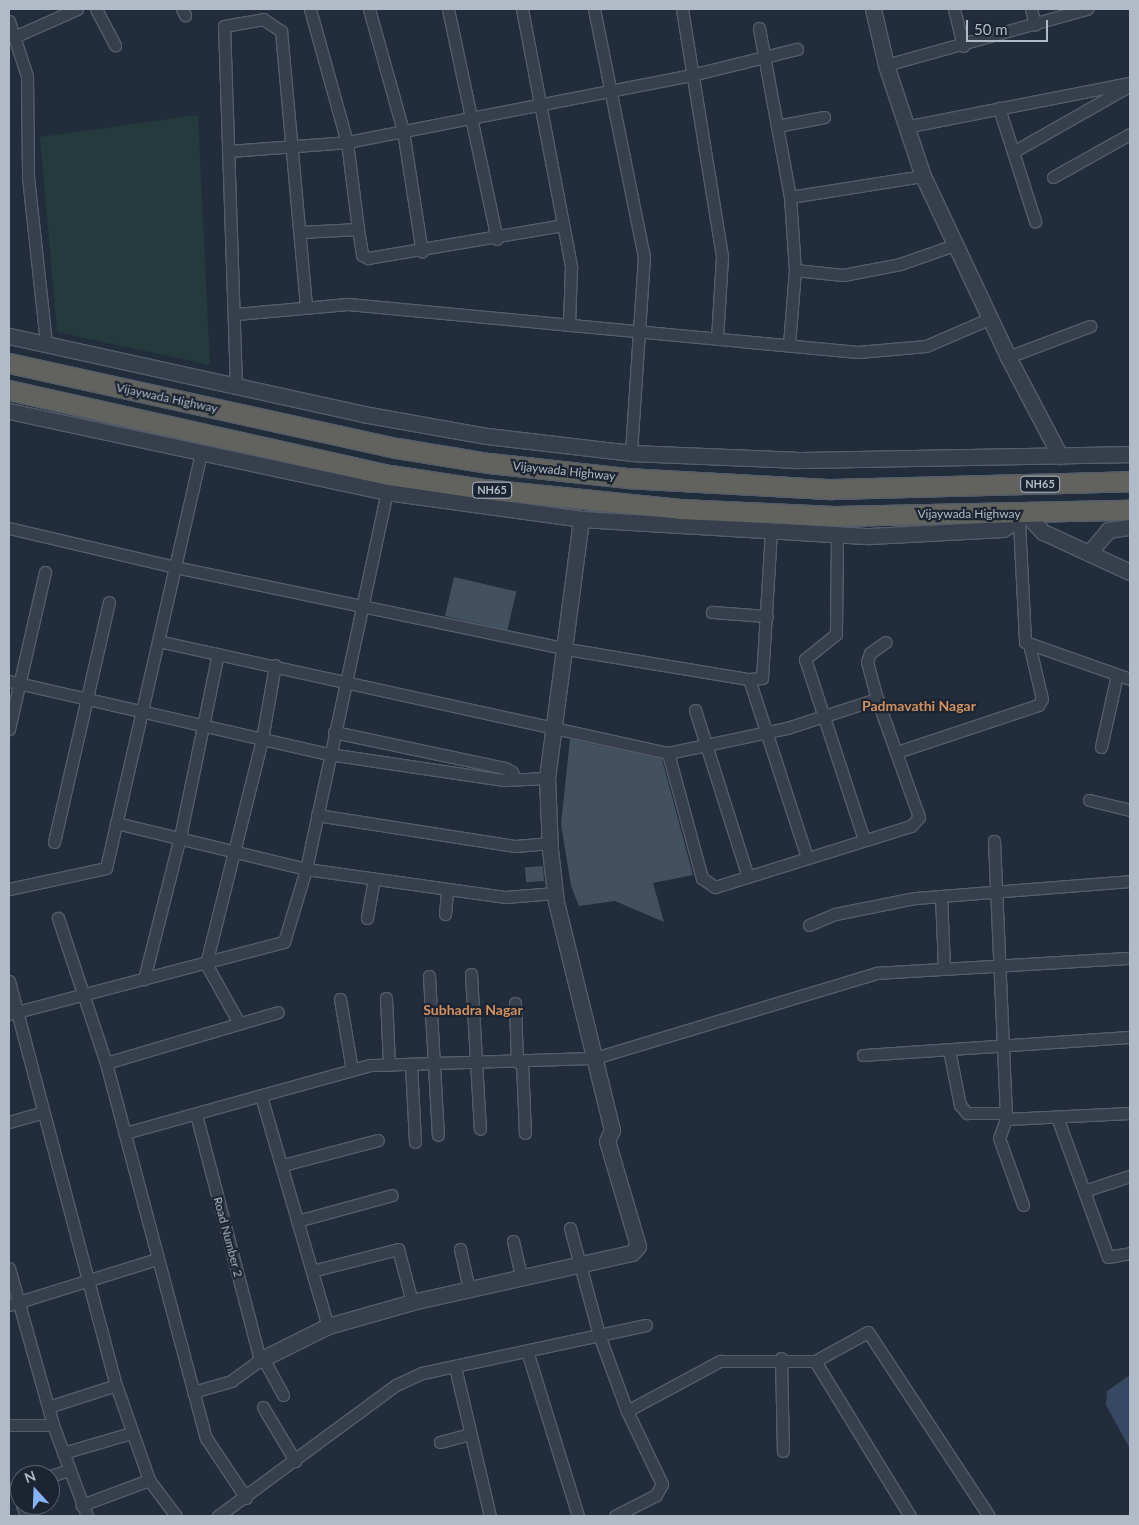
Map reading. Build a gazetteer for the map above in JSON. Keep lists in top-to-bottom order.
{
  "streets": {
    "highway": ["Vijaywada Highway", "NH65"],
    "street": ["Road Number 2"]
  },
  "districts": ["Padmavathi Nagar", "Subhadra Nagar"],
  "scale_bar": "50 m",
  "north": "top"
}
